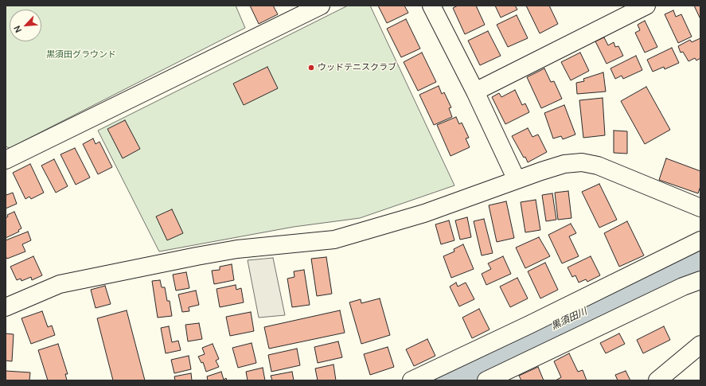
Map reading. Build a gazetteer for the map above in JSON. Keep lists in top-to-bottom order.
{
  "water": ["黒須田川"],
  "parks": ["黒須田グラウンド"],
  "places": ["ウッドテニスクラブ"],
  "north": "bottom left"
}
